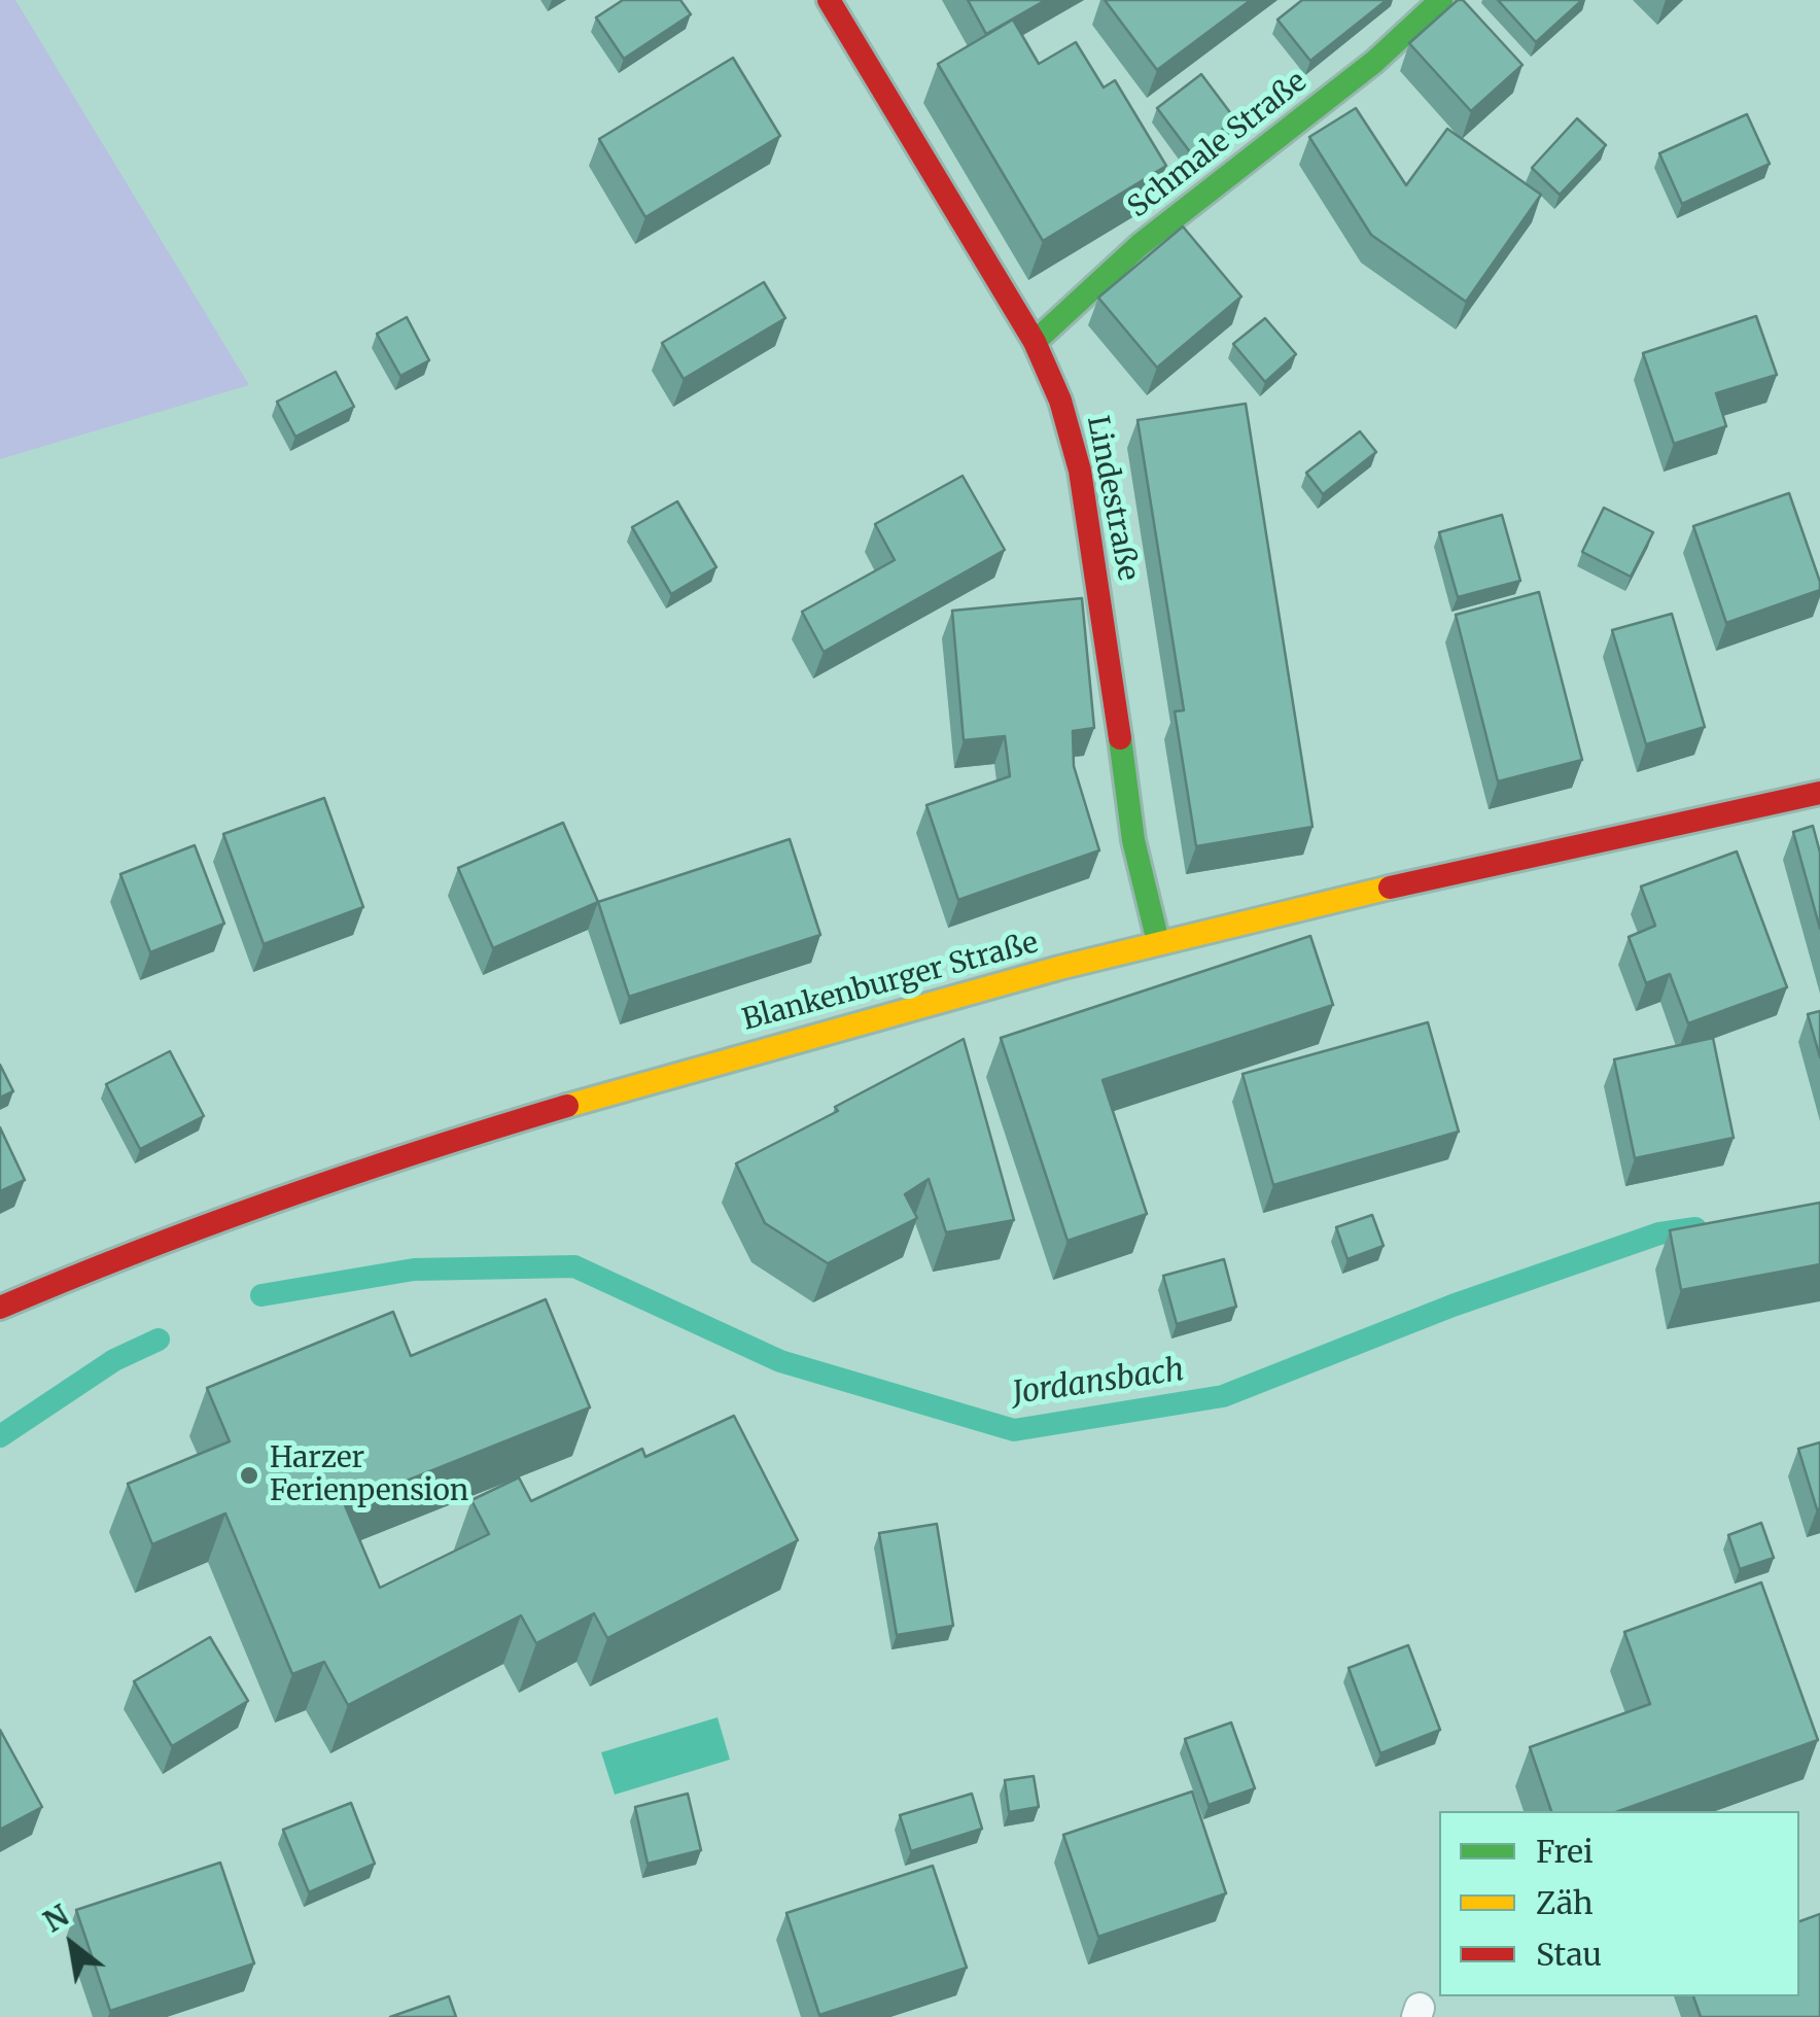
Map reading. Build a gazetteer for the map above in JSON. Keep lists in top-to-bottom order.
{
  "streets": {
    "main road": ["Schmale Straße", "Lindestraße", "Blankenburger Straße"]
  },
  "crossings": [
    ["Schmale Straße", "Lindestraße"],
    ["Lindestraße", "Blankenburger Straße"]
  ],
  "water": ["Jordansbach"],
  "places": ["Harzer Ferienpension"],
  "legend": ["Frei", "Zäh", "Stau"],
  "north": "top left"
}
